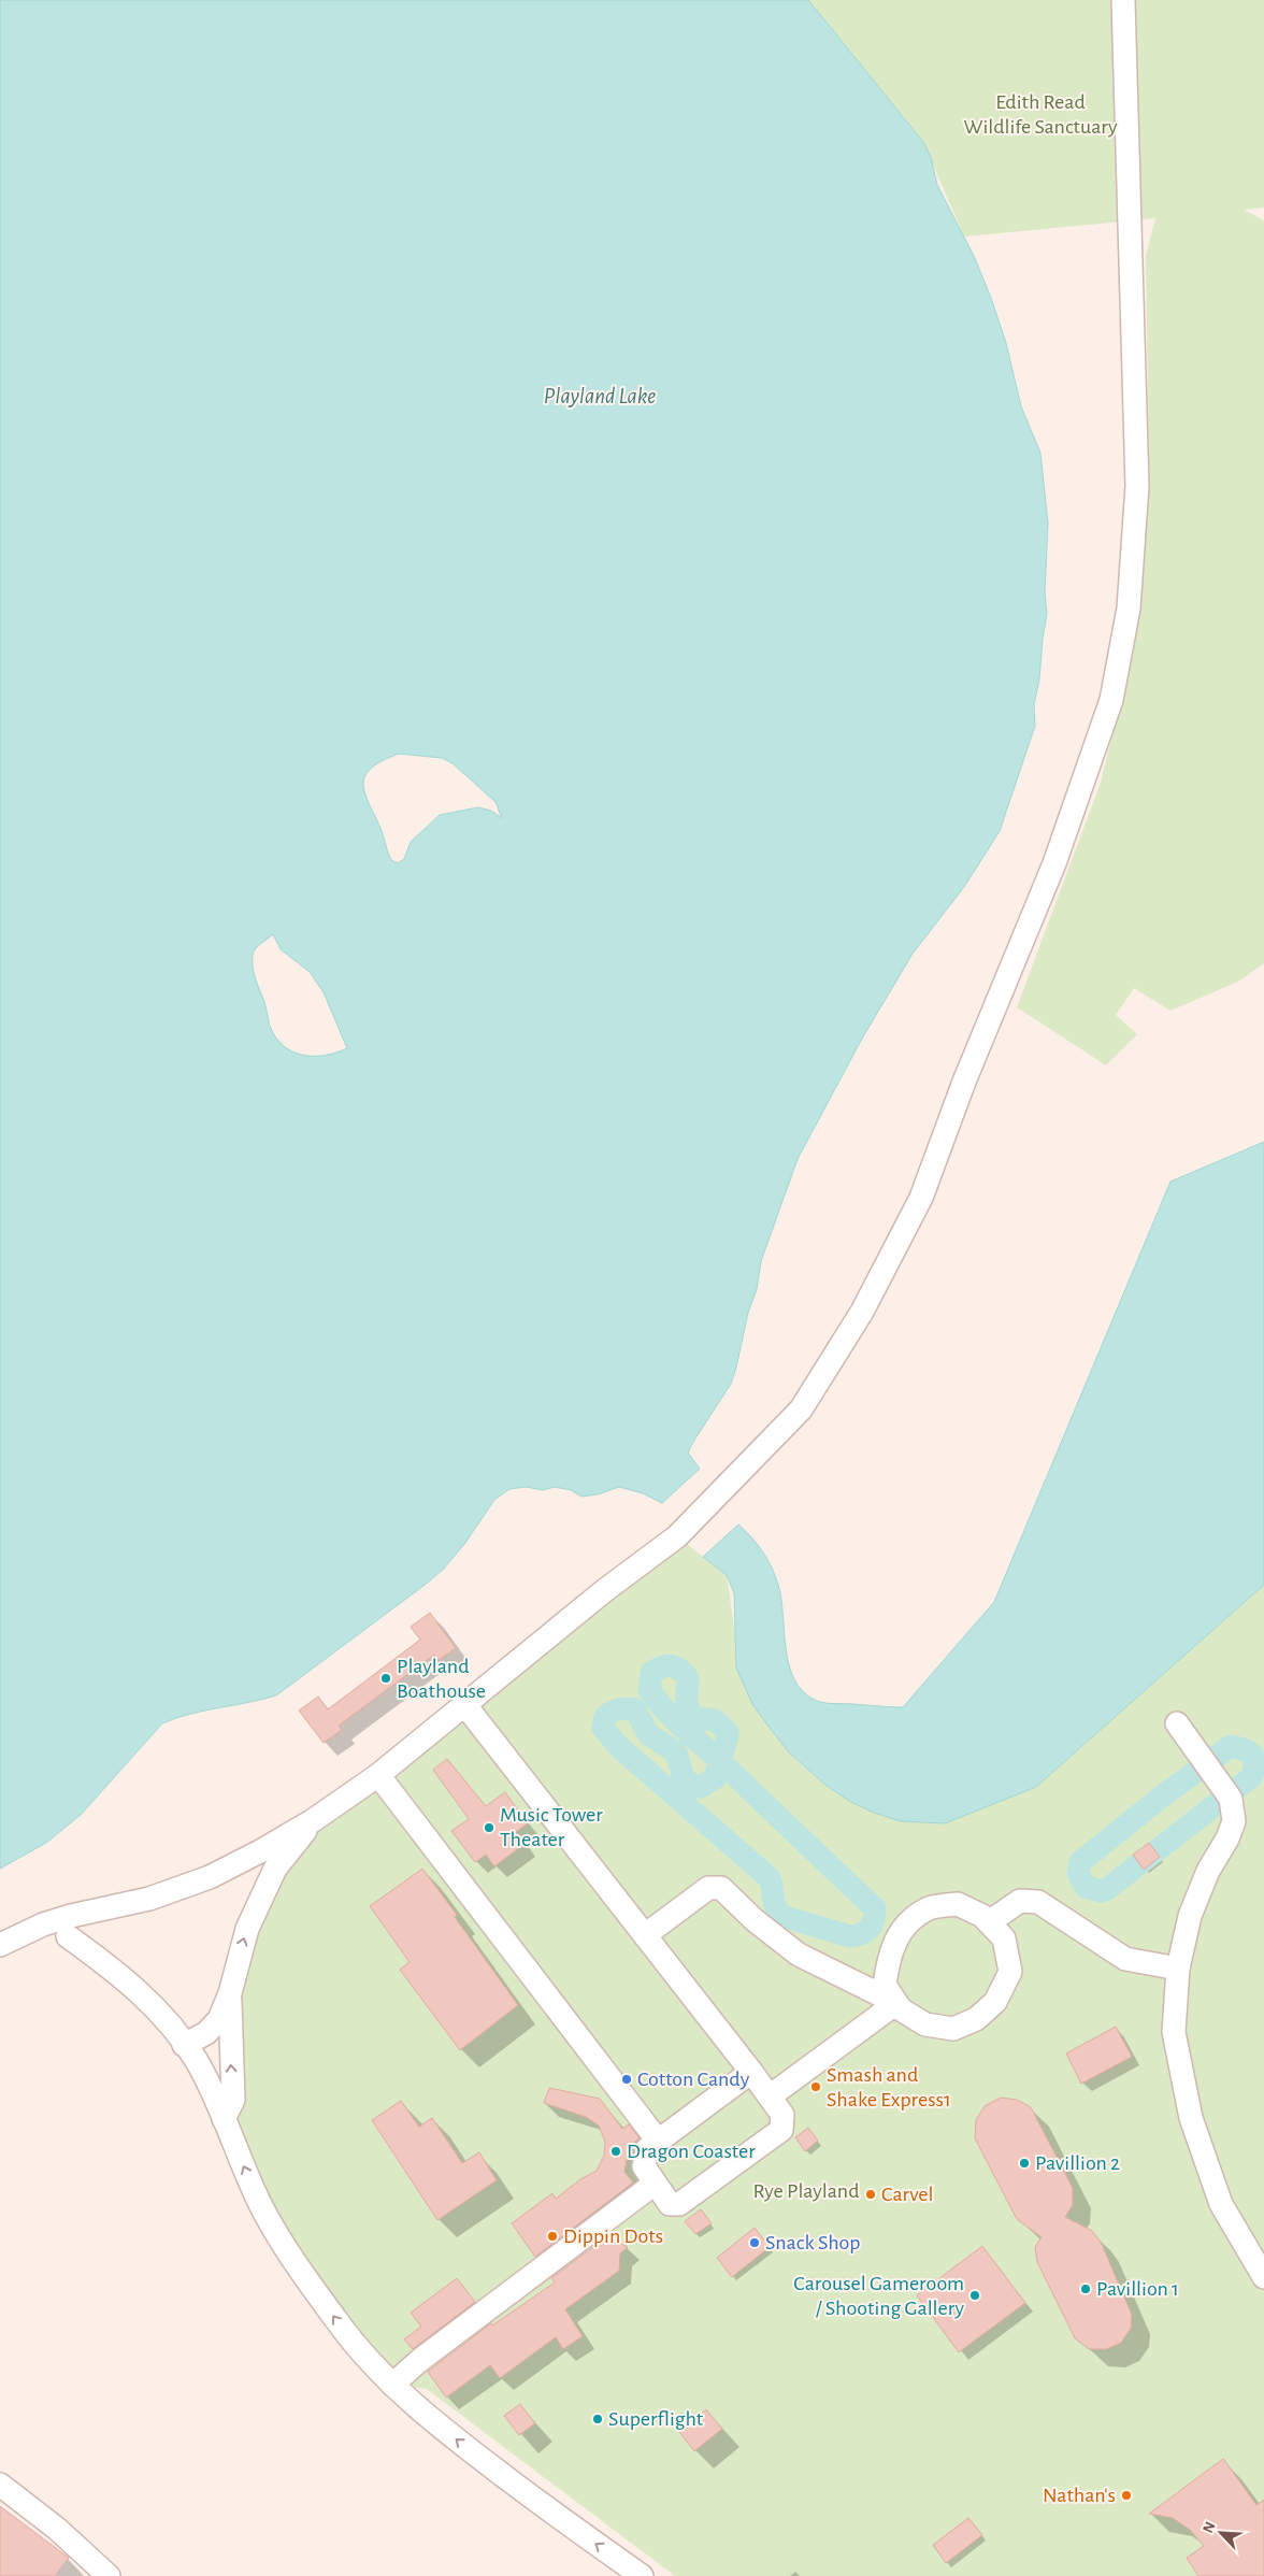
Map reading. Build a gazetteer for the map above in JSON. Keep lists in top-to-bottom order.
{
  "water": ["Playland Lake"],
  "parks": ["Edith Read Wildlife Sanctuary", "Rye Playland"],
  "places": [
    "Playland Boathouse",
    "Music Tower Theater",
    "Cotton Candy",
    "Smash and Shake Express1",
    "Dragon Coaster",
    "Pavillion 2",
    "Carvel",
    "Dippin Dots",
    "Snack Shop",
    "Pavillion 1",
    "Carousel Gameroom / Shooting Gallery",
    "Superflight",
    "Nathan's"
  ],
  "north": "top left"
}
